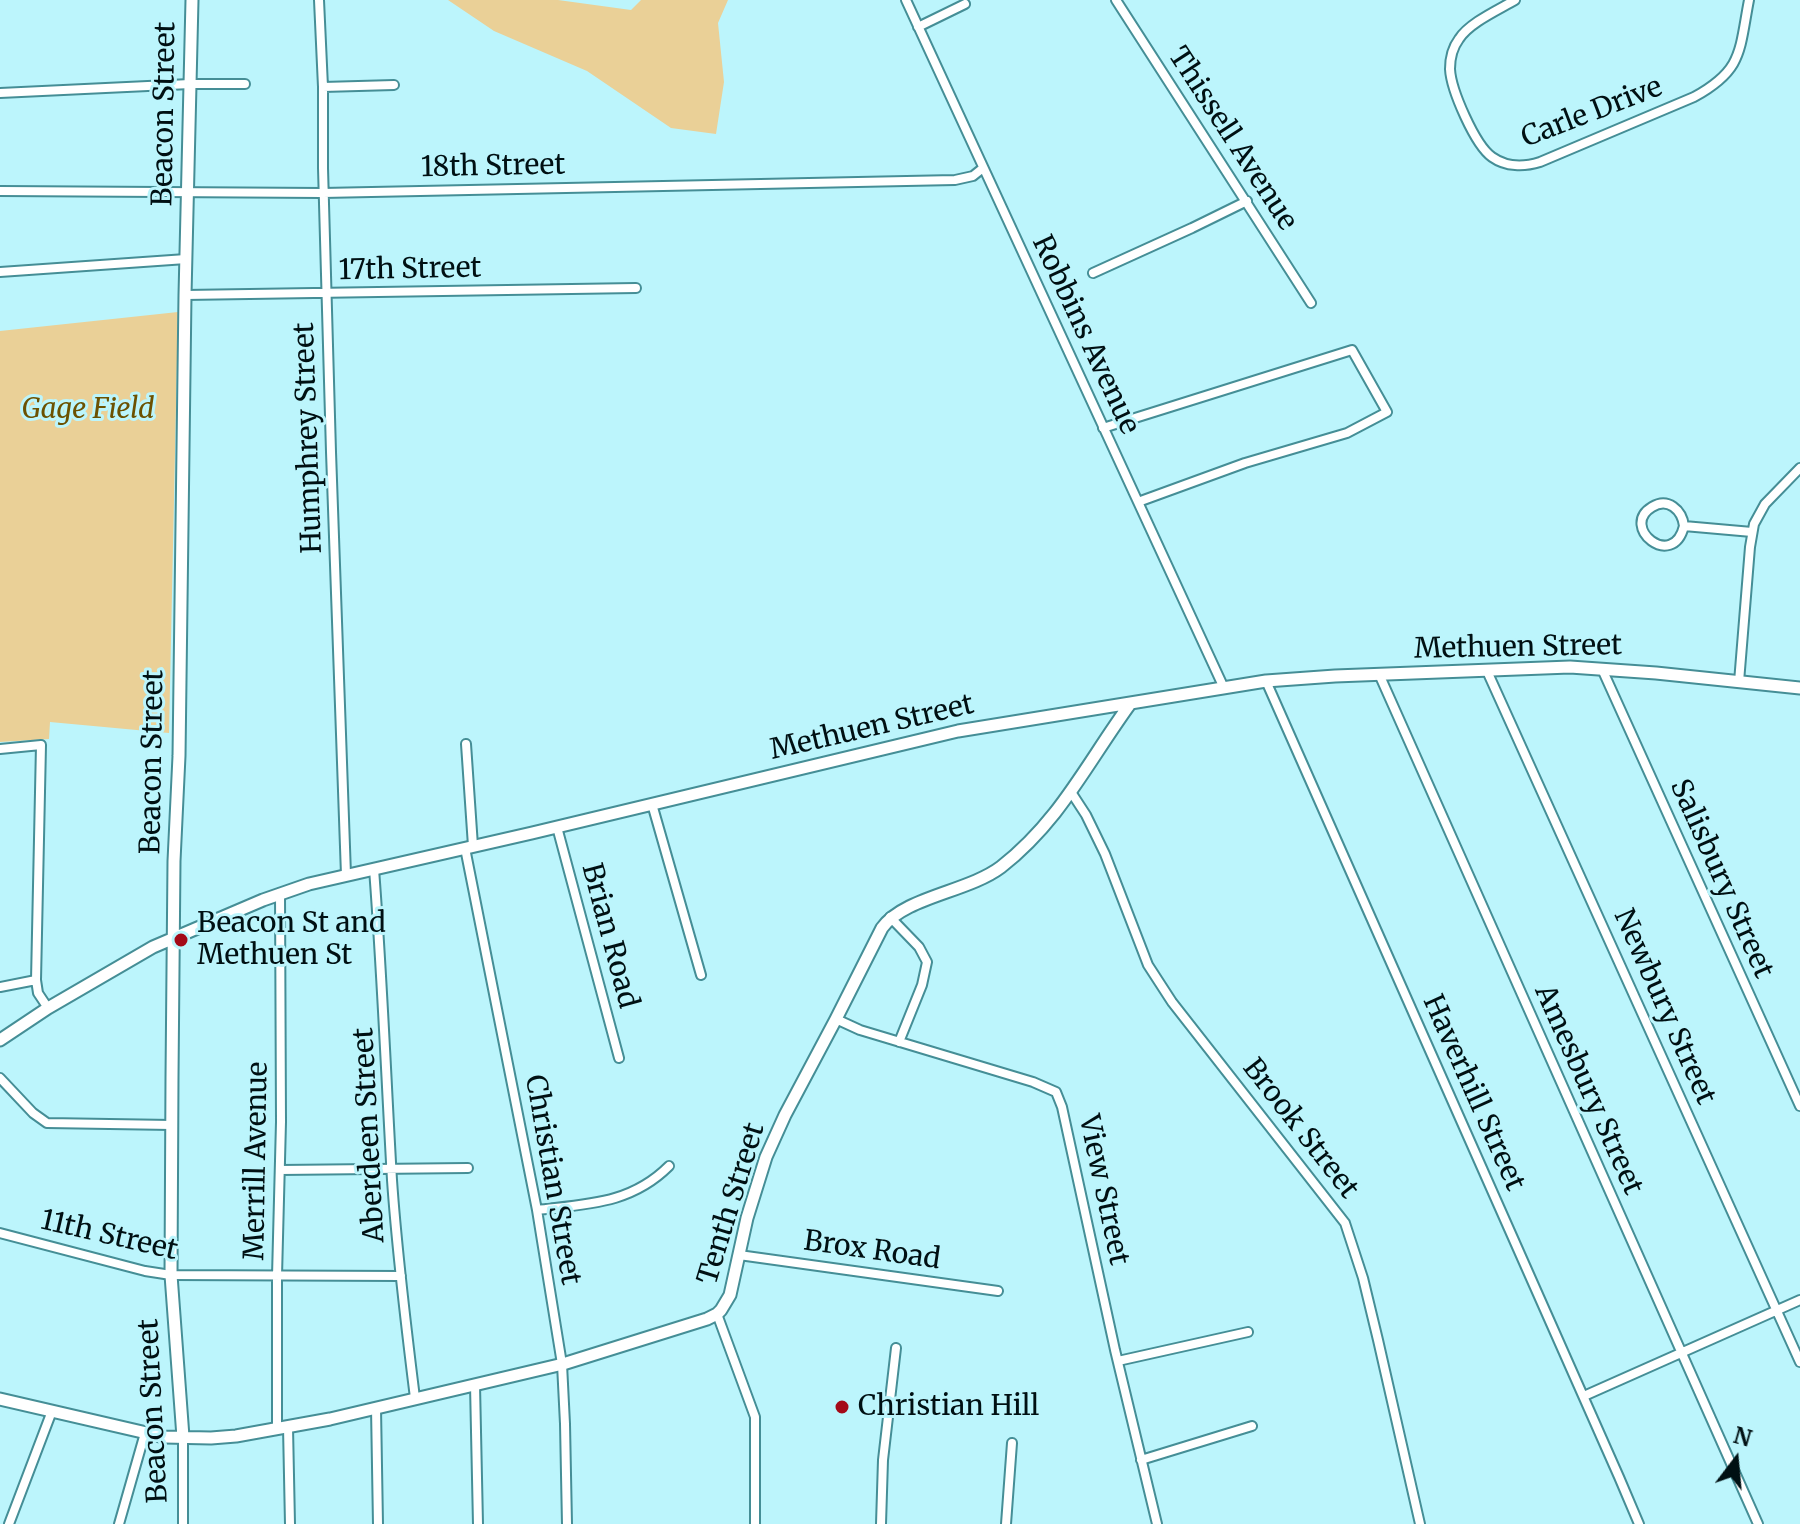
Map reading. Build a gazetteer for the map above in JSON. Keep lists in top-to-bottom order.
{
  "streets": {
    "street": [
      "Carle Drive",
      "Beacon Street",
      "Thissell Avenue",
      "18th Street",
      "17th Street",
      "Robbins Avenue",
      "Humphrey Street",
      "Methuen Street",
      "Salisbury Street",
      "Brian Road",
      "Newbury Street",
      "Amesbury Street",
      "Haverhill Street",
      "Brook Street",
      "Aberdeen Street",
      "Merrill Avenue",
      "Christian Street",
      "View Street",
      "Tenth Street",
      "11th Street",
      "Brox Road"
    ]
  },
  "crossings": [
    ["Beacon Street", "18th Street"],
    ["Beacon Street", "17th Street"],
    ["Beacon Street", "Methuen Street"],
    ["Beacon Street", "Tenth Street"],
    ["Beacon Street", "11th Street"],
    ["18th Street", "Robbins Avenue"],
    ["18th Street", "Humphrey Street"],
    ["17th Street", "Humphrey Street"],
    ["Robbins Avenue", "Methuen Street"],
    ["Humphrey Street", "Methuen Street"],
    ["Methuen Street", "Salisbury Street"],
    ["Methuen Street", "Brian Road"],
    ["Methuen Street", "Newbury Street"],
    ["Methuen Street", "Amesbury Street"],
    ["Methuen Street", "Haverhill Street"],
    ["Methuen Street", "Aberdeen Street"],
    ["Methuen Street", "Merrill Avenue"],
    ["Methuen Street", "Christian Street"],
    ["Aberdeen Street", "Tenth Street"],
    ["Aberdeen Street", "11th Street"],
    ["Merrill Avenue", "Tenth Street"],
    ["Merrill Avenue", "11th Street"],
    ["Christian Street", "Tenth Street"],
    ["View Street", "Tenth Street"],
    ["Tenth Street", "Brox Road"]
  ],
  "parks": ["Gage Field"],
  "places": ["Beacon St and Methuen St", "Christian Hill"],
  "north": "top"
}
